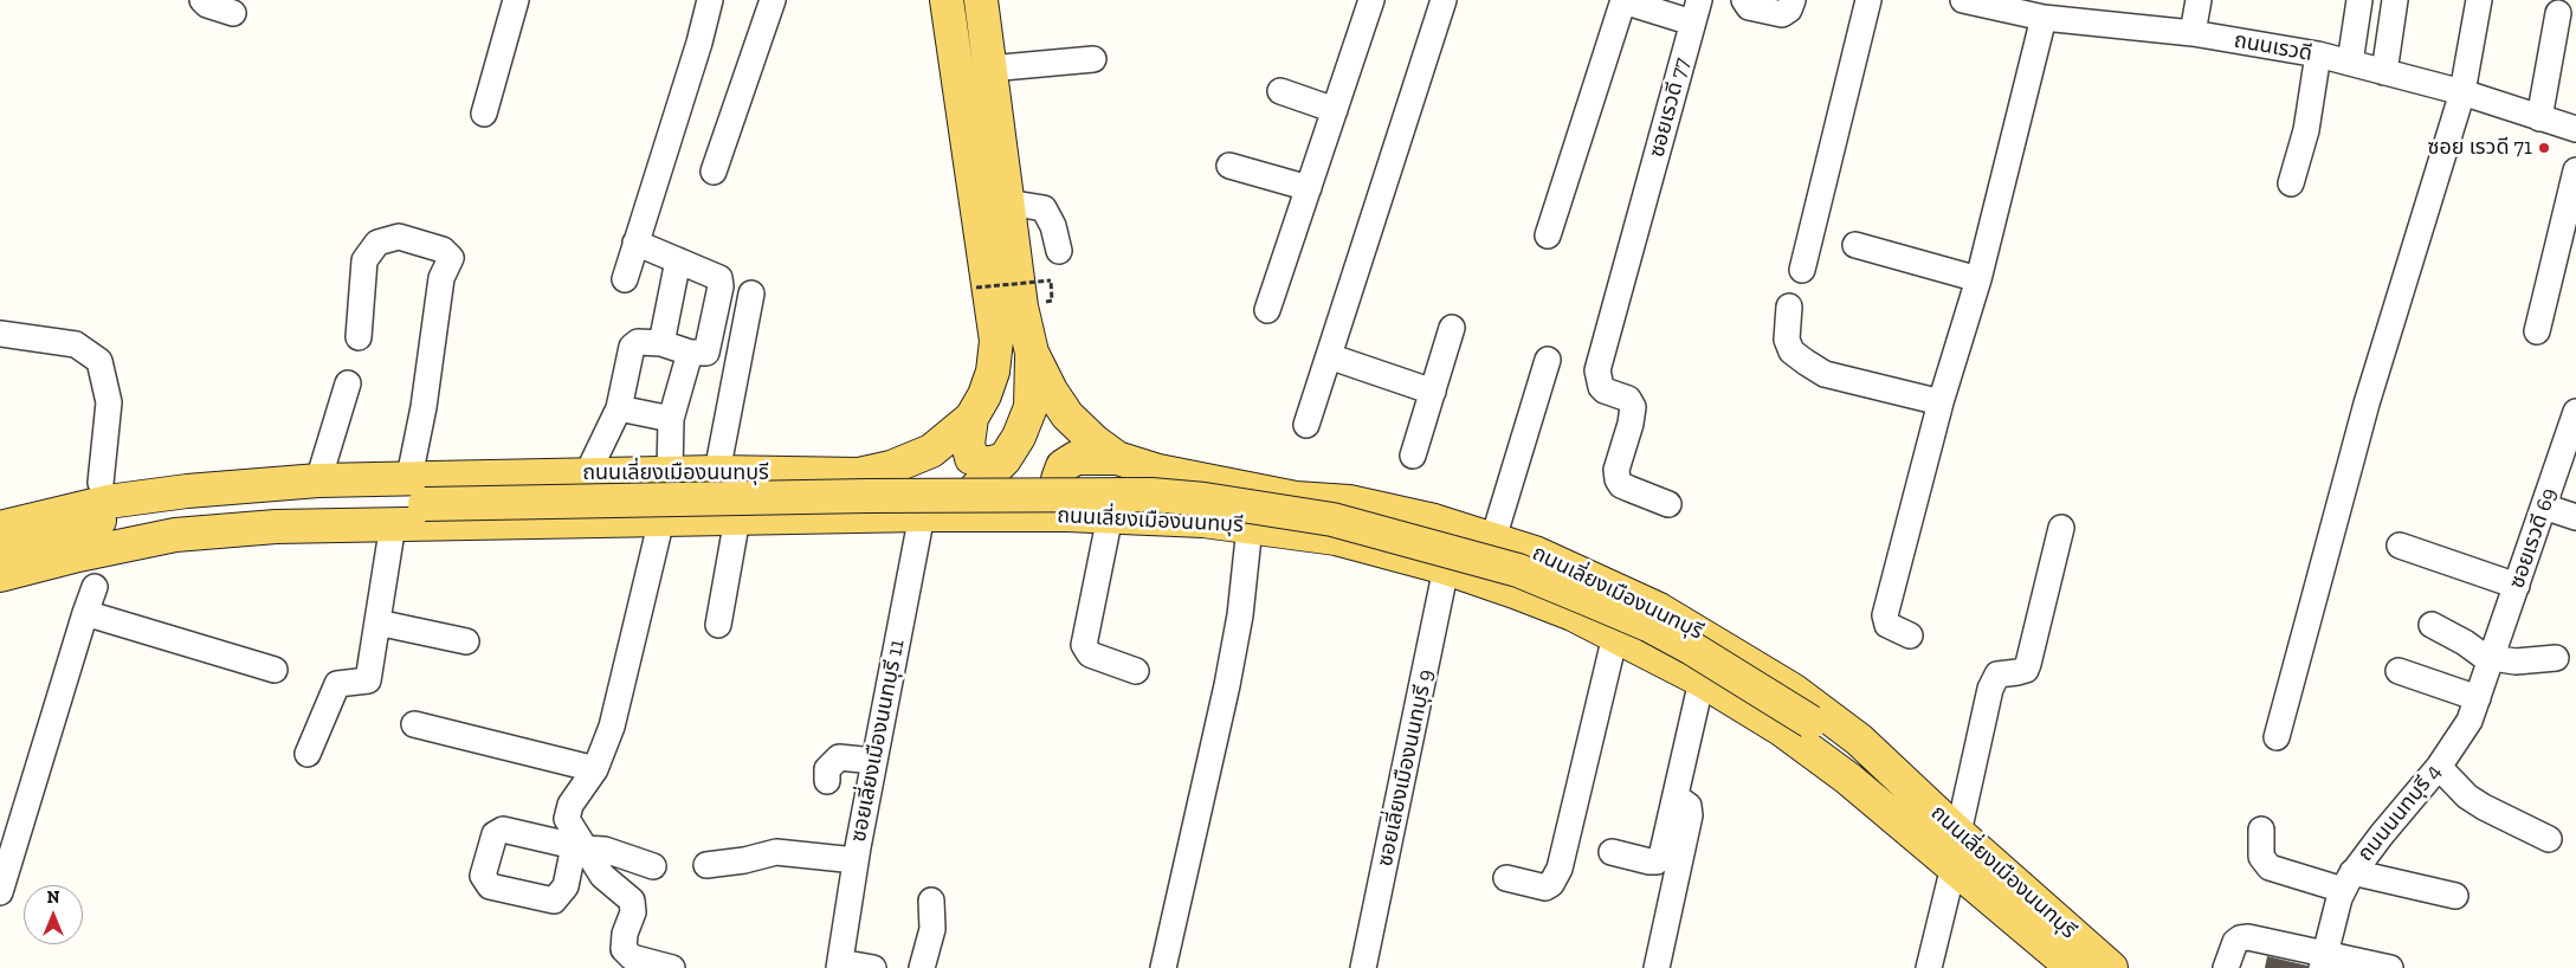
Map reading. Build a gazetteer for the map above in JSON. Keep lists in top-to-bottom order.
{
  "streets": {
    "main road": ["ถนนเลี่ยงเมืองนนทบุรี"],
    "street": [
      "ถนนเรวดี",
      "ซอยเรวดี 77",
      "ซอยเรวดี 69",
      "ซอยเลี่ยงเมืองนนทบุรี 11",
      "ซอยเลี่ยงเมืองนนทบุรี 9",
      "ถนนนนทบุรี 4"
    ]
  },
  "crossings": [
    ["ถนนเลี่ยงเมืองนนทบุรี", "ซอยเลี่ยงเมืองนนทบุรี 11"],
    ["ถนนเลี่ยงเมืองนนทบุรี", "ซอยเลี่ยงเมืองนนทบุรี 9"],
    ["ซอยเรวดี 69", "ถนนนนทบุรี 4"]
  ],
  "places": ["ซอย เรวดี 71"],
  "north": "top"
}
